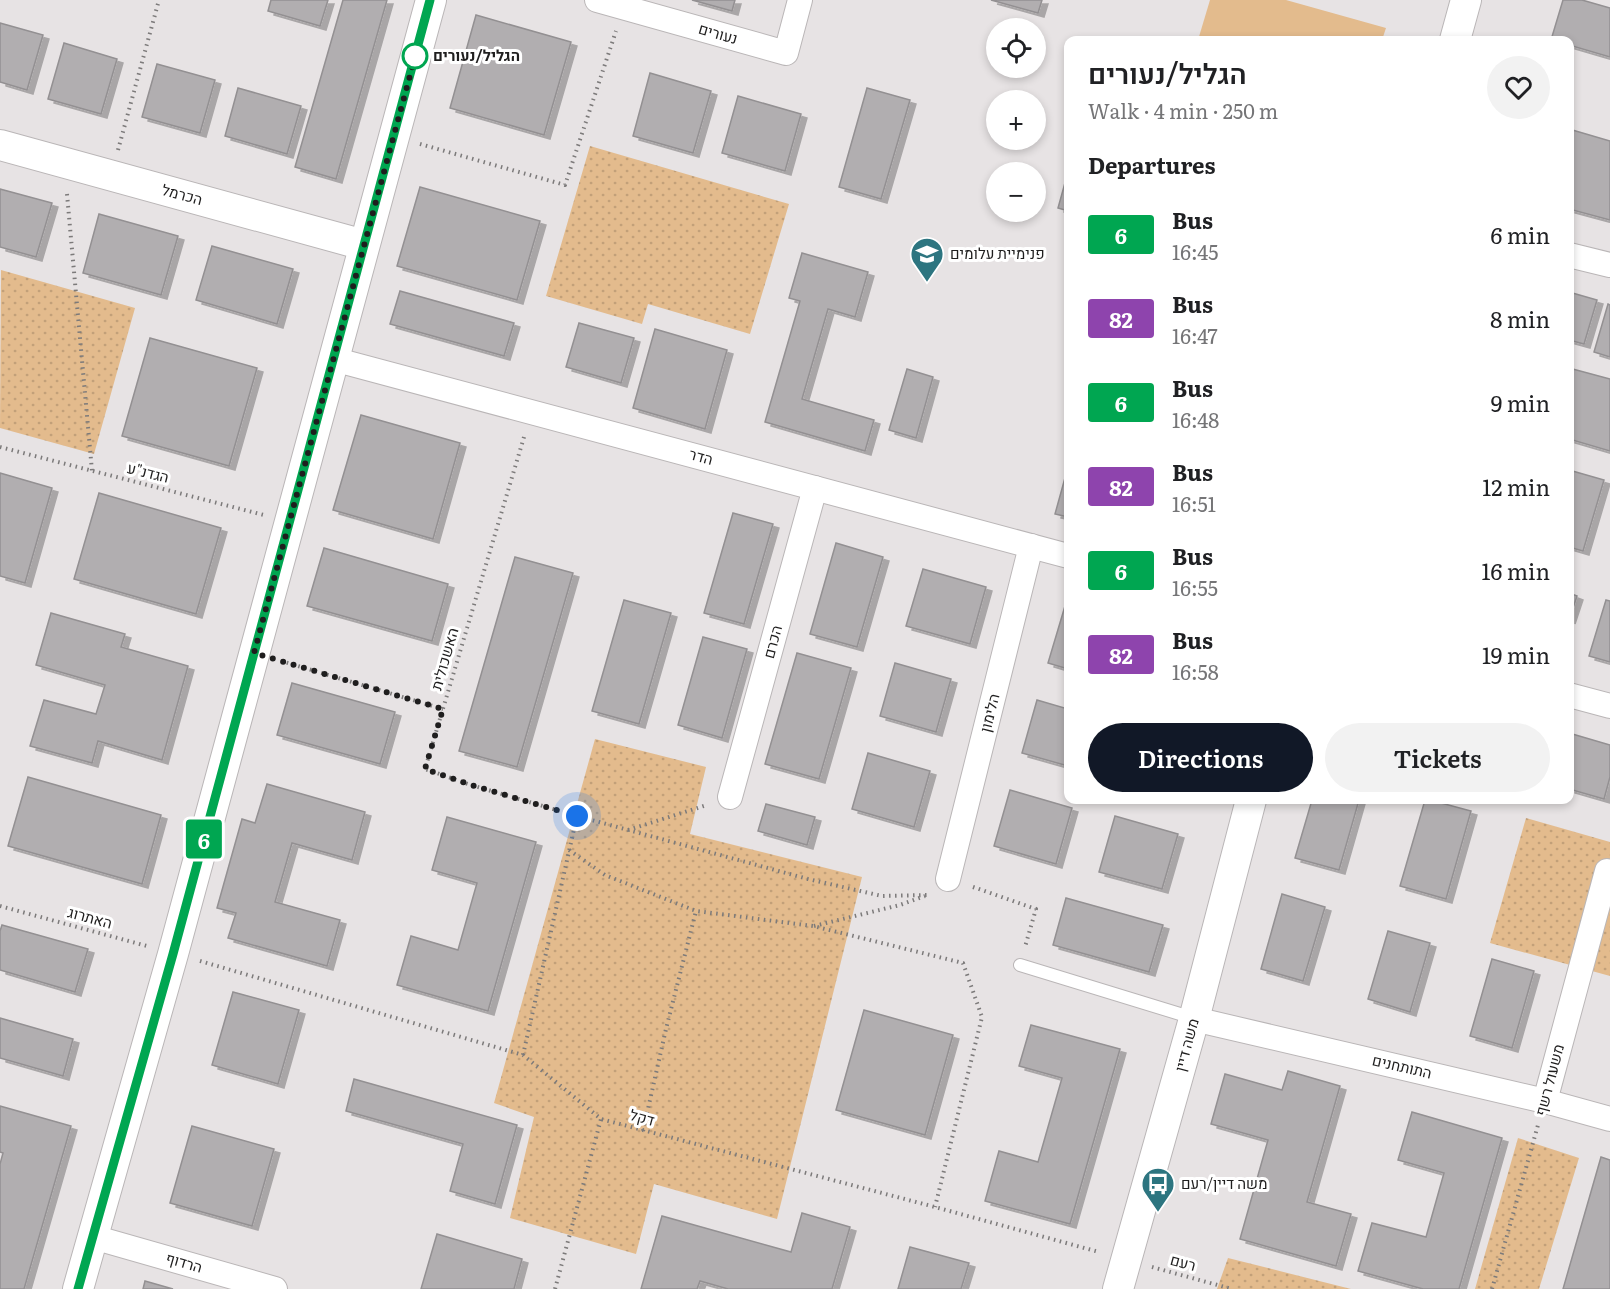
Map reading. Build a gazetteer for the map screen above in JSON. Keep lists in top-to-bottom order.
{
  "streets": {
    "street": [
      "נעורים",
      "הכרמל",
      "הדר",
      "הכרם",
      "הלימון",
      "משה דיין",
      "התותחנים",
      "משעול רשף",
      "הרדוף"
    ],
    "path": [
      "הגדנ\"ע",
      "האשכולית",
      "האתרוג",
      "דקל",
      "רעם"
    ]
  },
  "crossings": [
    ["הדר", "הכרם"],
    ["הדר", "האשכולית"],
    ["הדר", "הלימון"],
    ["האתרוג", "דקל"],
    ["משה דיין", "התותחנים"],
    ["משה דיין", "דקל"],
    ["משה דיין", "רעם"],
    ["התותחנים", "משעול רשף"],
    ["דקל", "רעם"]
  ],
  "places": {
    "other": ["הגליל/נעורים"],
    "school or university": ["פנימיית עלומים"],
    "bus stop": ["משה דיין/רעם"]
  },
  "lines": ["bus line 6"],
  "page": {
    "on_map": "6",
    "map_buttons": ["+", "−"],
    "heading": [
      ["הגליל/נעורים", "Walk · 4 min · 250 m"],
      "Departures"
    ],
    "list": [
      {
        "mark": "6",
        "name": "Bus",
        "note": "16:45",
        "value": "6 min"
      },
      {
        "mark": "82",
        "name": "Bus",
        "note": "16:47",
        "value": "8 min"
      },
      {
        "mark": "6",
        "name": "Bus",
        "note": "16:48",
        "value": "9 min"
      },
      {
        "mark": "82",
        "name": "Bus",
        "note": "16:51",
        "value": "12 min"
      },
      {
        "mark": "6",
        "name": "Bus",
        "note": "16:55",
        "value": "16 min"
      },
      {
        "mark": "82",
        "name": "Bus",
        "note": "16:58",
        "value": "19 min"
      }
    ],
    "buttons": ["Directions", "Tickets"]
  }
}
